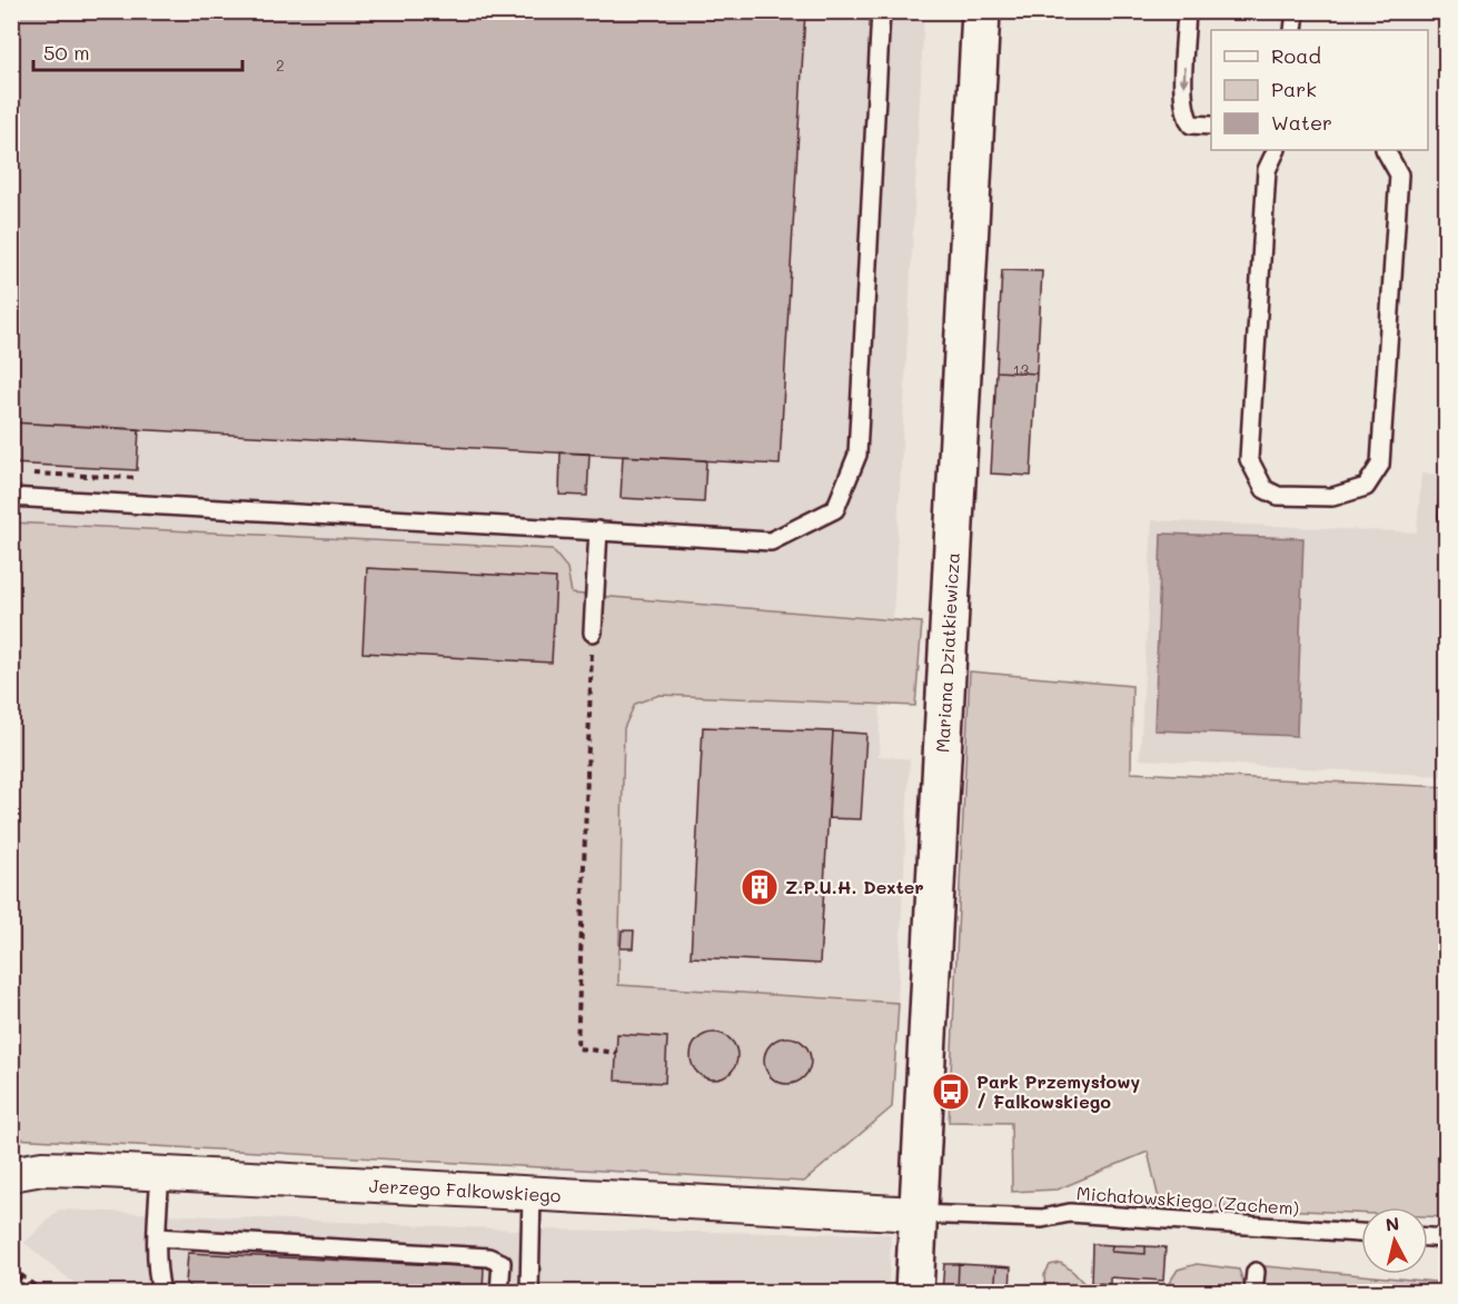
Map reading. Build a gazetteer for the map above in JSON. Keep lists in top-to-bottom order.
{
  "streets": {
    "street": ["Mariana Dziatkiewicza", "Jerzego Falkowskiego"],
    "lane": ["Michałowskiego (Zachem)"]
  },
  "crossings": [
    ["Mariana Dziatkiewicza", "Jerzego Falkowskiego"],
    ["Mariana Dziatkiewicza", "Michałowskiego (Zachem)"],
    ["Jerzego Falkowskiego", "Michałowskiego (Zachem)"]
  ],
  "places": {
    "building": ["Z.P.U.H. Dexter"],
    "bus stop": ["Park Przemysłowy / Falkowskiego"]
  },
  "house_numbers": ["2", "13"],
  "legend": ["Road", "Park", "Water"],
  "scale_bar": "50 m",
  "north": "top"
}
